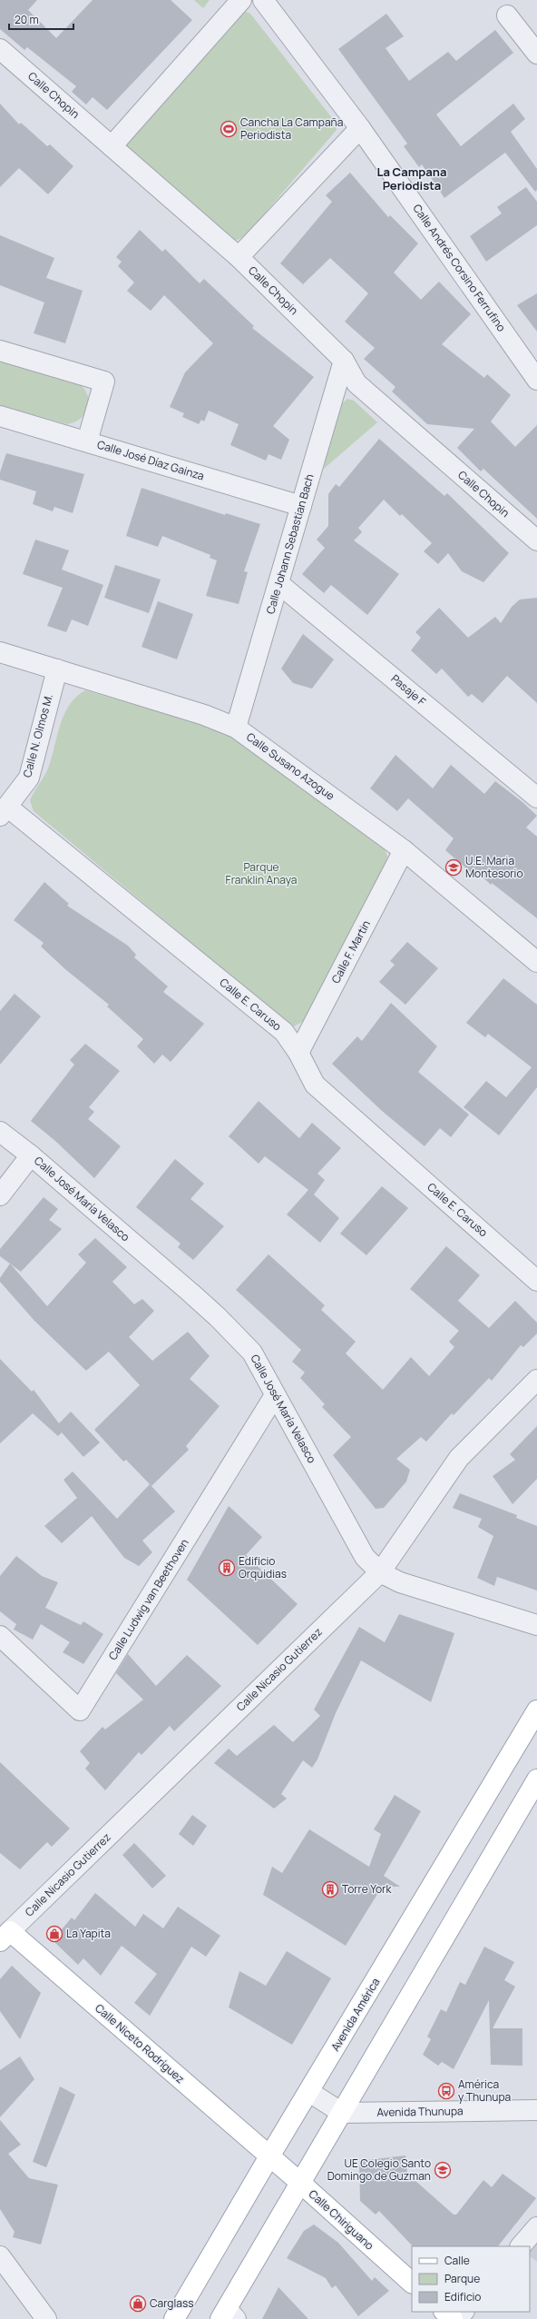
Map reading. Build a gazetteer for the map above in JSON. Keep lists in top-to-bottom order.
{
  "streets": {
    "main road": ["Avenida América", "Calle Niceto Rodríguez", "Calle Chiriguano"],
    "street": [
      "Calle Chopin",
      "Calle Andrés Corsino Ferrufino",
      "Calle José Díaz Gainza",
      "Calle Johann Sebastian Bach",
      "Pasaje F",
      "Calle N. Olmos M.",
      "Calle Susano Azogue",
      "Calle F. Martin",
      "Calle E. Caruso",
      "Calle José María Velasco",
      "Calle Ludwig van Beethoven",
      "Calle Nicasio Gutierrez",
      "Avenida Thunupa"
    ]
  },
  "crossings": [
    ["Calle Chopin", "Calle Johann Sebastian Bach"],
    ["Calle José Díaz Gainza", "Calle Johann Sebastian Bach"],
    ["Calle Johann Sebastian Bach", "Pasaje F"],
    ["Calle Johann Sebastian Bach", "Calle Susano Azogue"],
    ["Calle N. Olmos M.", "Calle Susano Azogue"],
    ["Calle N. Olmos M.", "Calle E. Caruso"],
    ["Calle Susano Azogue", "Calle F. Martin"],
    ["Calle F. Martin", "Calle E. Caruso"],
    ["Calle José María Velasco", "Calle Ludwig van Beethoven"],
    ["Calle José María Velasco", "Calle Nicasio Gutierrez"],
    ["Calle Nicasio Gutierrez", "Calle Niceto Rodríguez"],
    ["Avenida América", "Calle Niceto Rodríguez"],
    ["Avenida América", "Calle Chiriguano"],
    ["Calle Niceto Rodríguez", "Calle Chiriguano"]
  ],
  "districts": ["La Campana Periodista"],
  "parks": ["Parque Franklin Anaya"],
  "places": {
    "sports": ["Cancha La Campaña Periodista"],
    "school or university": ["U.E. Maria Montesorio", "UE Colegio Santo Domingo de Guzman"],
    "building": ["Edificio Orquidias", "Torre York"],
    "shop": ["La Yapita", "Carglass"],
    "bus stop": ["América y Thunupa"]
  },
  "legend": ["Calle", "Parque", "Edificio"],
  "scale_bar": "20 m"
}
